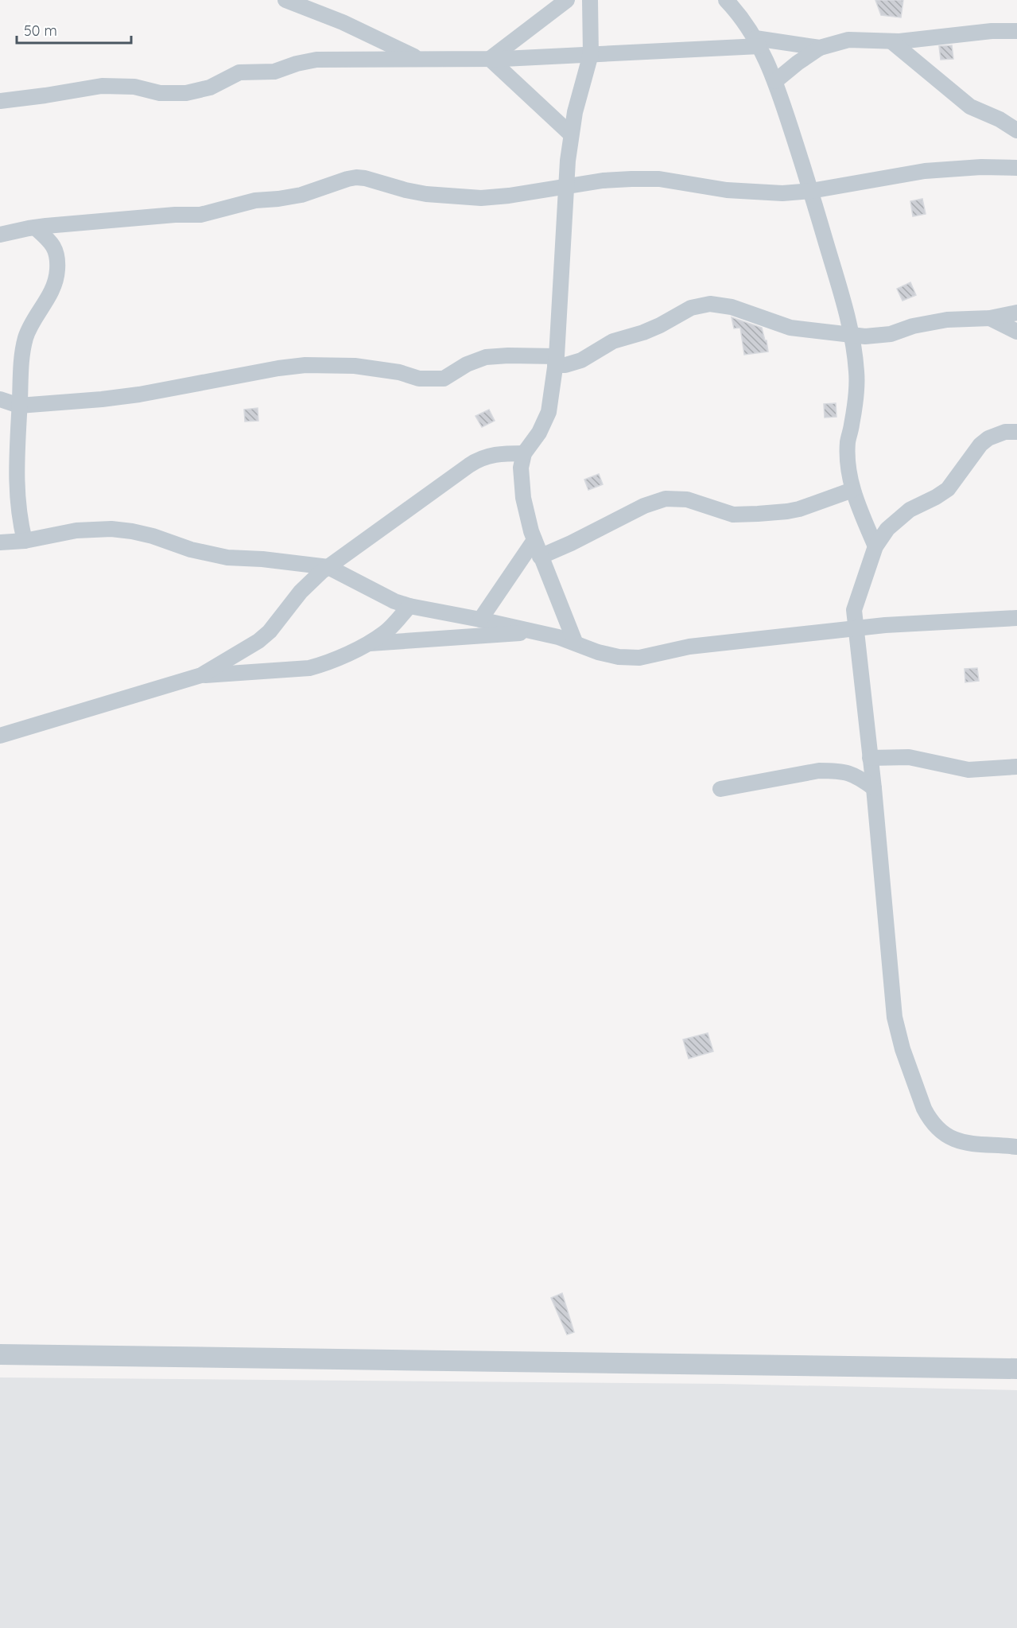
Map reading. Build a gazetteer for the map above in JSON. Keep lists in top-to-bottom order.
{
  "scale_bar": "50 m"
}
